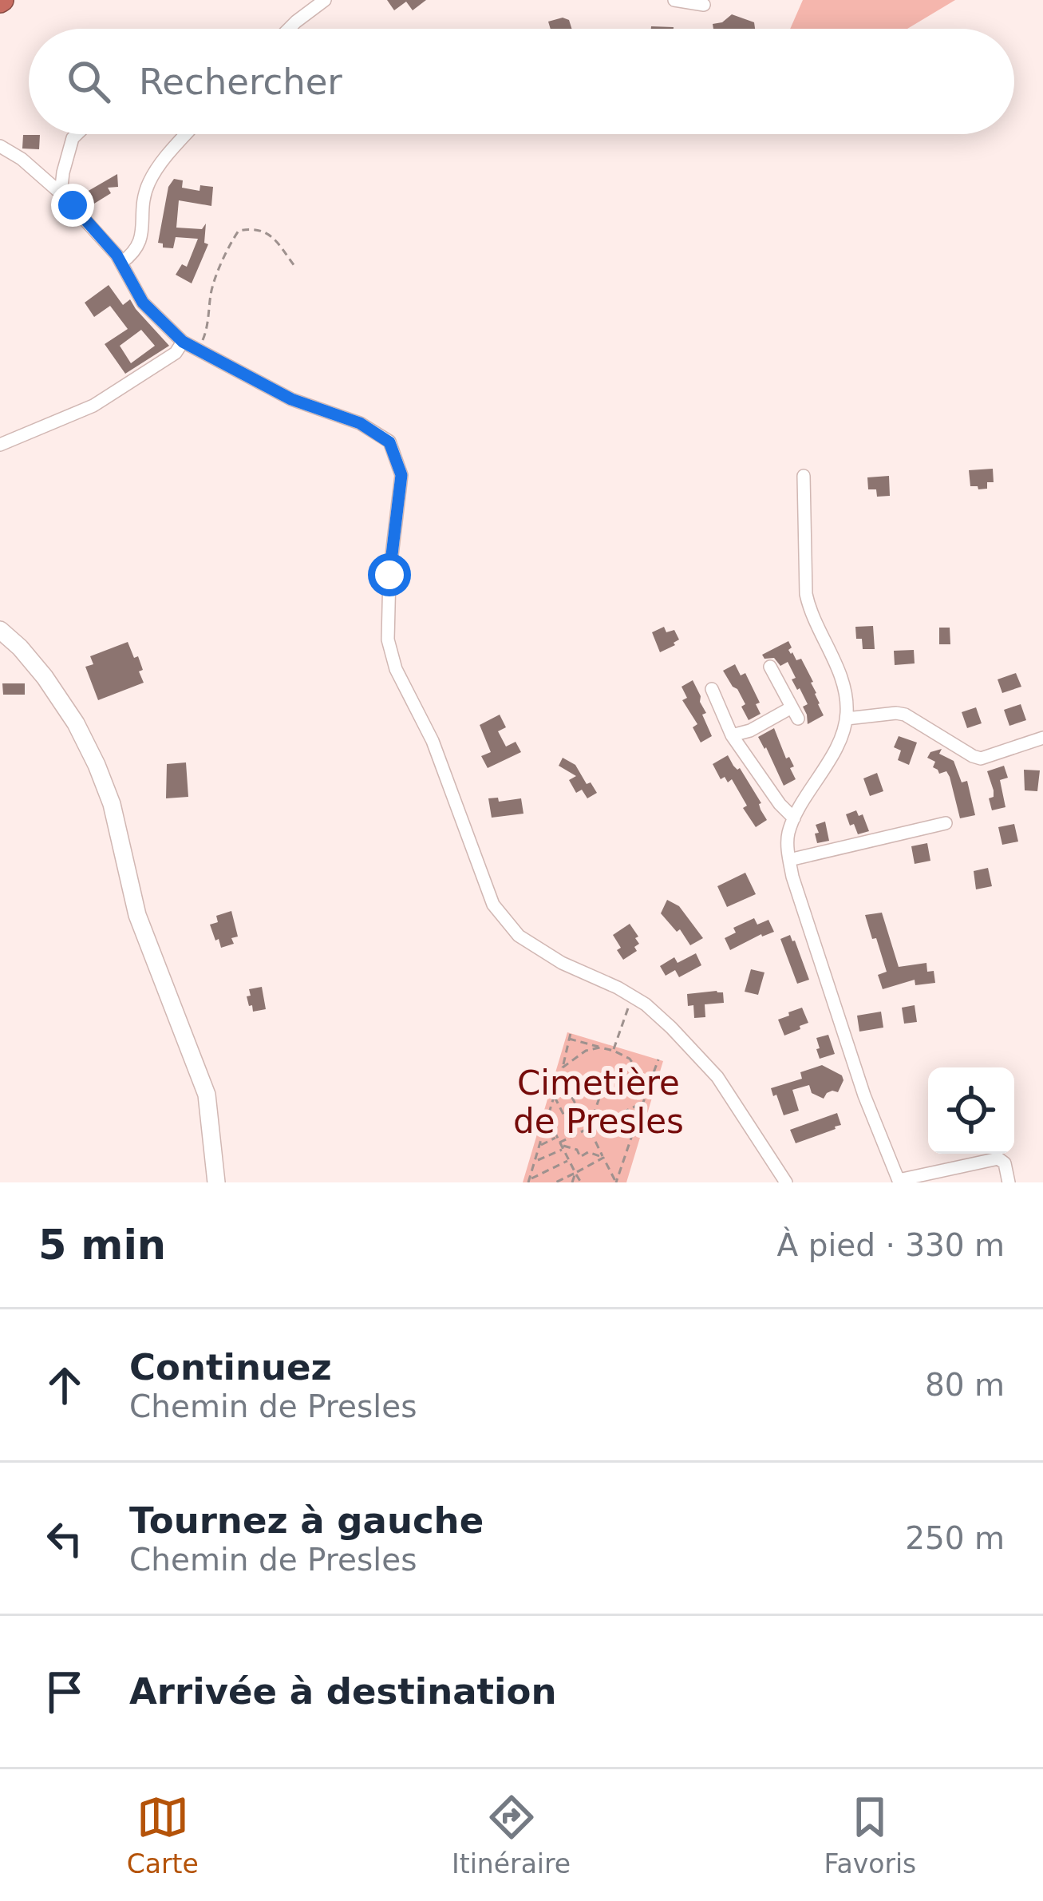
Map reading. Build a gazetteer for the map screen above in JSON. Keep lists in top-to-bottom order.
{
  "parks": ["Cimetière de Presles"],
  "page": {
    "search": "Rechercher",
    "heading": ["5 min", "À pied · 330 m"],
    "list": [
      ["Continuez", "Chemin de Presles", "80 m"],
      ["Tournez à gauche", "Chemin de Presles", "250 m"],
      "Arrivée à destination"
    ],
    "nav": ["Carte", "Itinéraire", "Favoris"]
  }
}
